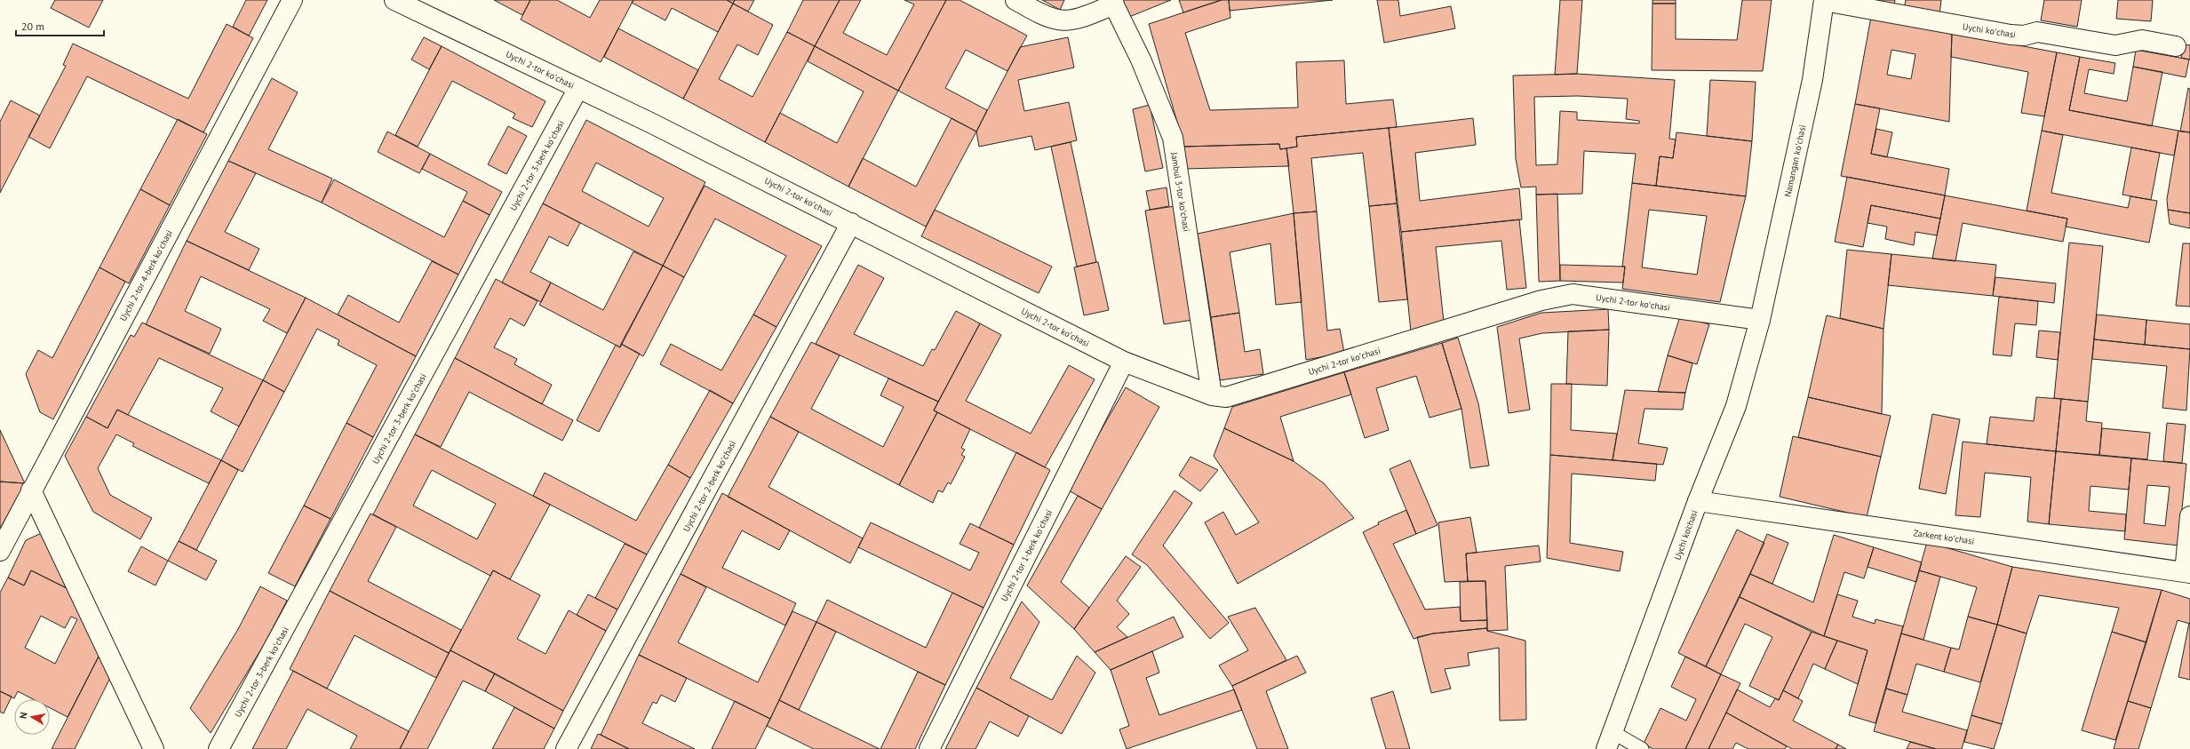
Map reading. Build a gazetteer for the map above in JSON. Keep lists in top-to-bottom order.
{
  "streets": {
    "street": [
      "Uychi koʻchasi",
      "Uychi 2-tor koʻchasi",
      "Namangan koʻchasi",
      "Uychi 2-tor 3-berk koʻchasi",
      "Jambul 3-tor koʻchasi",
      "Uychi 2-tor 4-berk koʻchasi",
      "Uychi 2-tor 2-berk koʻchasi",
      "Uychi ko'chasi",
      "Zarkent koʻchasi",
      "Uychi 2-tor 1-berk koʻchasi"
    ]
  },
  "crossings": [
    ["Uychi koʻchasi", "Namangan koʻchasi"],
    ["Uychi 2-tor koʻchasi", "Namangan koʻchasi"],
    ["Uychi 2-tor koʻchasi", "Uychi 2-tor 3-berk koʻchasi"],
    ["Uychi 2-tor koʻchasi", "Jambul 3-tor koʻchasi"],
    ["Uychi 2-tor koʻchasi", "Uychi 2-tor 2-berk koʻchasi"],
    ["Uychi 2-tor koʻchasi", "Uychi ko'chasi"],
    ["Uychi 2-tor koʻchasi", "Uychi 2-tor 1-berk koʻchasi"],
    ["Namangan koʻchasi", "Uychi ko'chasi"],
    ["Uychi ko'chasi", "Zarkent koʻchasi"]
  ],
  "scale_bar": "20 m",
  "north": "left"
}
